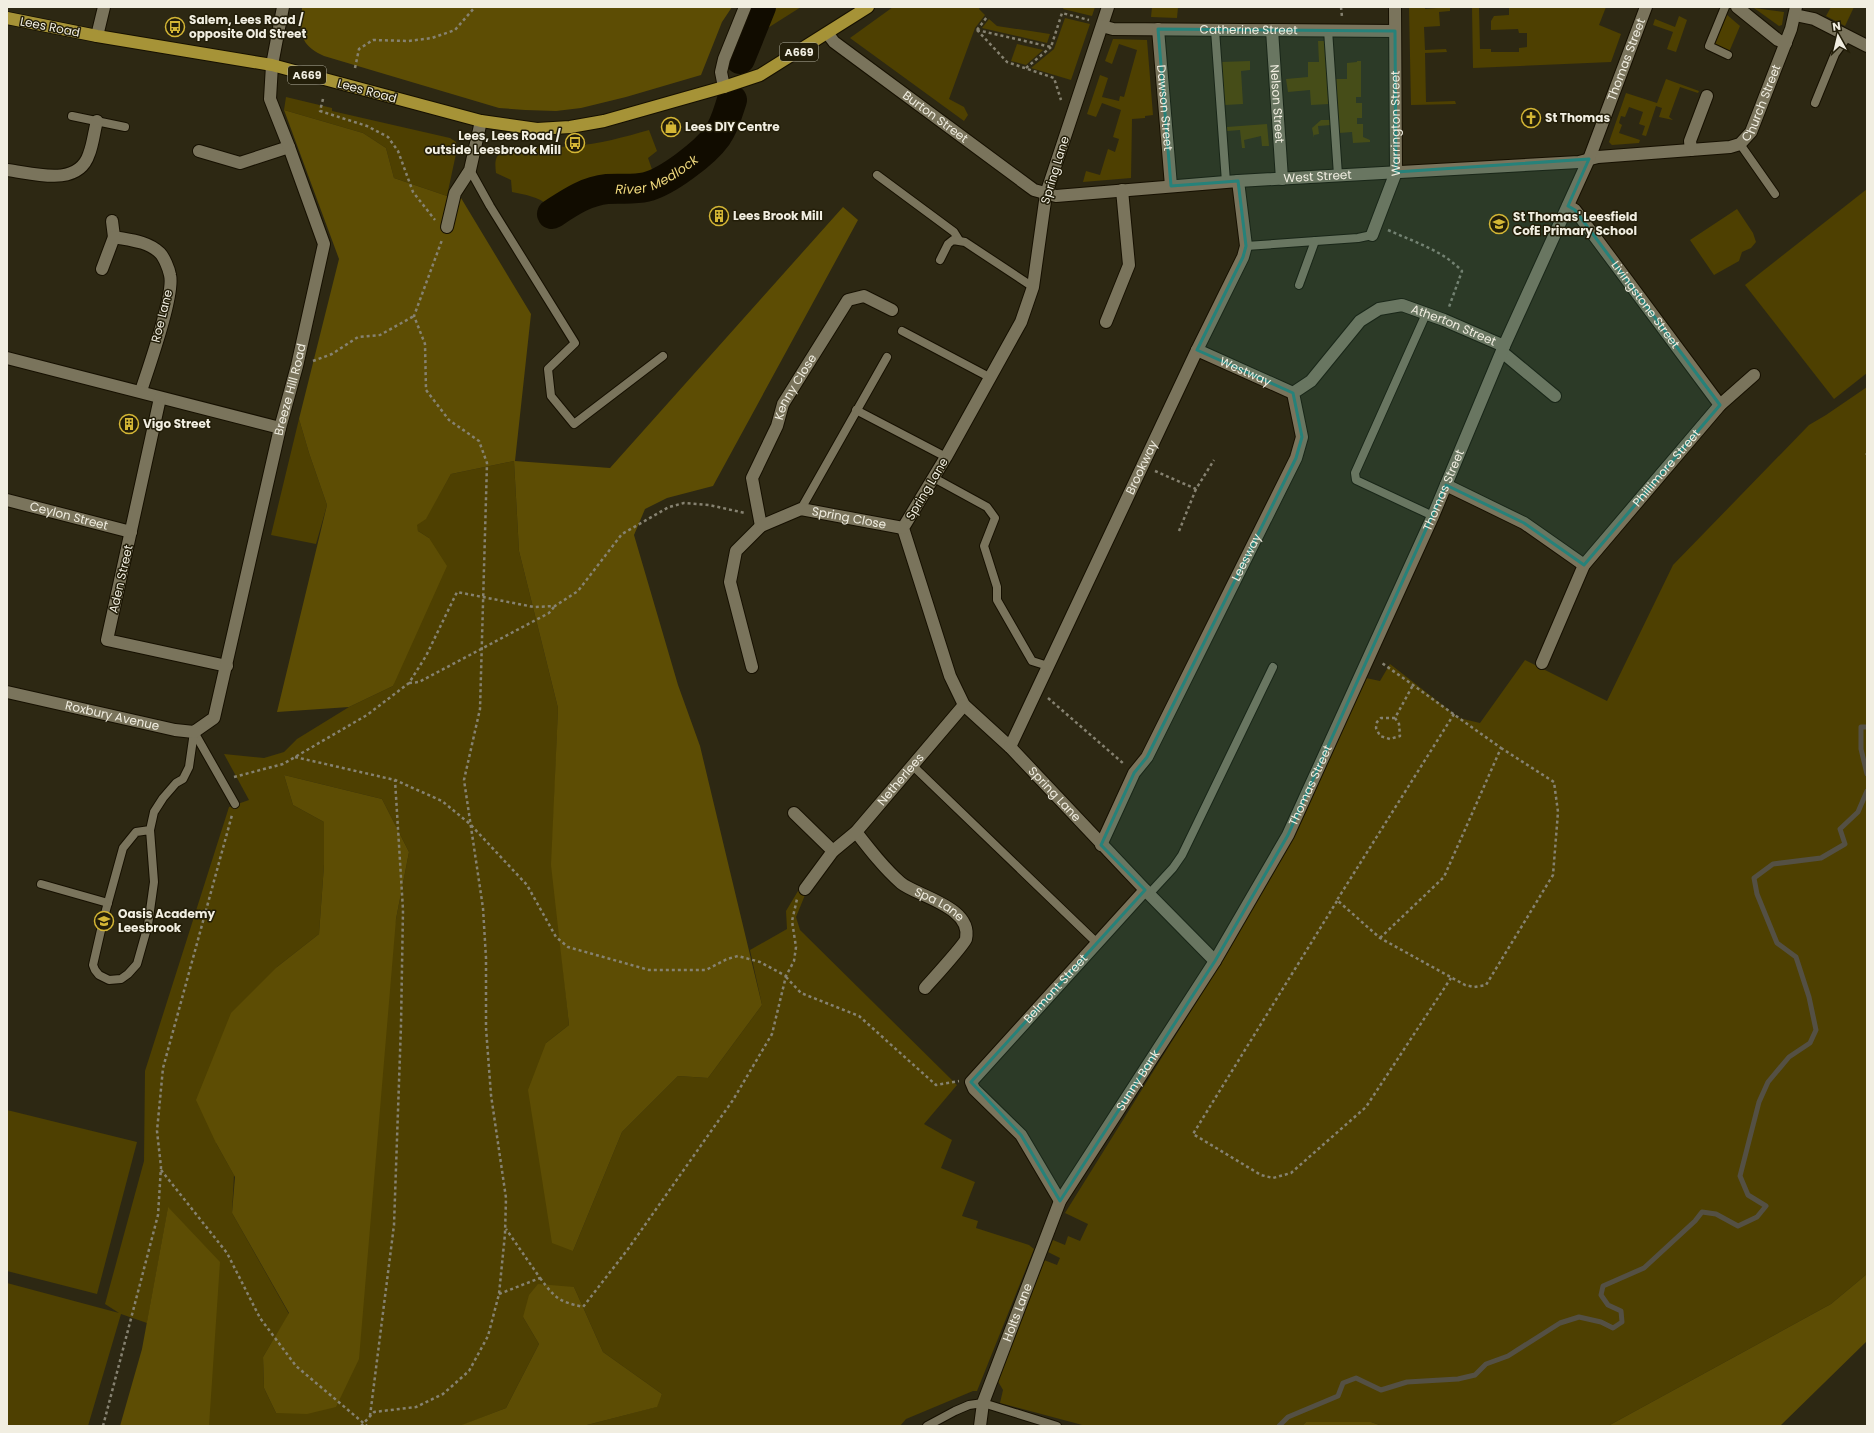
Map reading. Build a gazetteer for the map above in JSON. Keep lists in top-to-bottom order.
{
  "streets": {
    "main road": ["Lees Road", "A669"],
    "street": [
      "Catherine Street",
      "Thomas Street",
      "Church Street",
      "Nelson Street",
      "Dawson Street",
      "Burton Street",
      "Warrington Street",
      "Spring Lane",
      "West Street",
      "Livingstone Street",
      "Roe Lane",
      "Atherton Street",
      "Westway",
      "Kenny Close",
      "Breeze Hill Road",
      "Brookway",
      "Phillimore Street",
      "Ceylon Street",
      "Spring Close",
      "Leesway",
      "Aden Street",
      "Roxbury Avenue",
      "Netherlees",
      "Spa Lane",
      "Belmont Street",
      "Sunny Bank",
      "Holts Lane"
    ]
  },
  "crossings": [
    ["Lees Road", "A669"],
    ["Lees Road", "Breeze Hill Road"],
    ["Catherine Street", "Nelson Street"],
    ["Catherine Street", "Dawson Street"],
    ["Catherine Street", "Warrington Street"],
    ["Catherine Street", "Spring Lane"],
    ["A669", "Burton Street"],
    ["Thomas Street", "Church Street"],
    ["Thomas Street", "Spring Lane"],
    ["Thomas Street", "West Street"],
    ["Thomas Street", "Livingstone Street"],
    ["Thomas Street", "Atherton Street"],
    ["Thomas Street", "Sunny Bank"],
    ["Church Street", "West Street"],
    ["Nelson Street", "West Street"],
    ["Dawson Street", "West Street"],
    ["Burton Street", "Spring Lane"],
    ["Burton Street", "West Street"],
    ["Warrington Street", "West Street"],
    ["Spring Lane", "West Street"],
    ["Spring Lane", "Brookway"],
    ["Spring Lane", "Spring Close"],
    ["Spring Lane", "Leesway"],
    ["Spring Lane", "Netherlees"],
    ["Spring Lane", "Belmont Street"],
    ["Spring Lane", "Sunny Bank"],
    ["West Street", "Brookway"],
    ["Livingstone Street", "Phillimore Street"],
    ["Atherton Street", "Westway"],
    ["Atherton Street", "Leesway"],
    ["Westway", "Brookway"],
    ["Westway", "Leesway"],
    ["Kenny Close", "Spring Close"],
    ["Breeze Hill Road", "Aden Street"],
    ["Breeze Hill Road", "Roxbury Avenue"],
    ["Ceylon Street", "Aden Street"],
    ["Netherlees", "Spa Lane"],
    ["Sunny Bank", "Holts Lane"]
  ],
  "water": ["River Medlock"],
  "places": {
    "bus stop": ["Salem, Lees Road / opposite Old Street", "Lees, Lees Road / outside Leesbrook Mill"],
    "church": ["St Thomas"],
    "shop": ["Lees DIY Centre"],
    "building": ["Lees Brook Mill", "Vigo Street"],
    "school or university": ["St Thomas' Leesfield CofE Primary School", "Oasis Academy Leesbrook"]
  },
  "north": "top"
}
